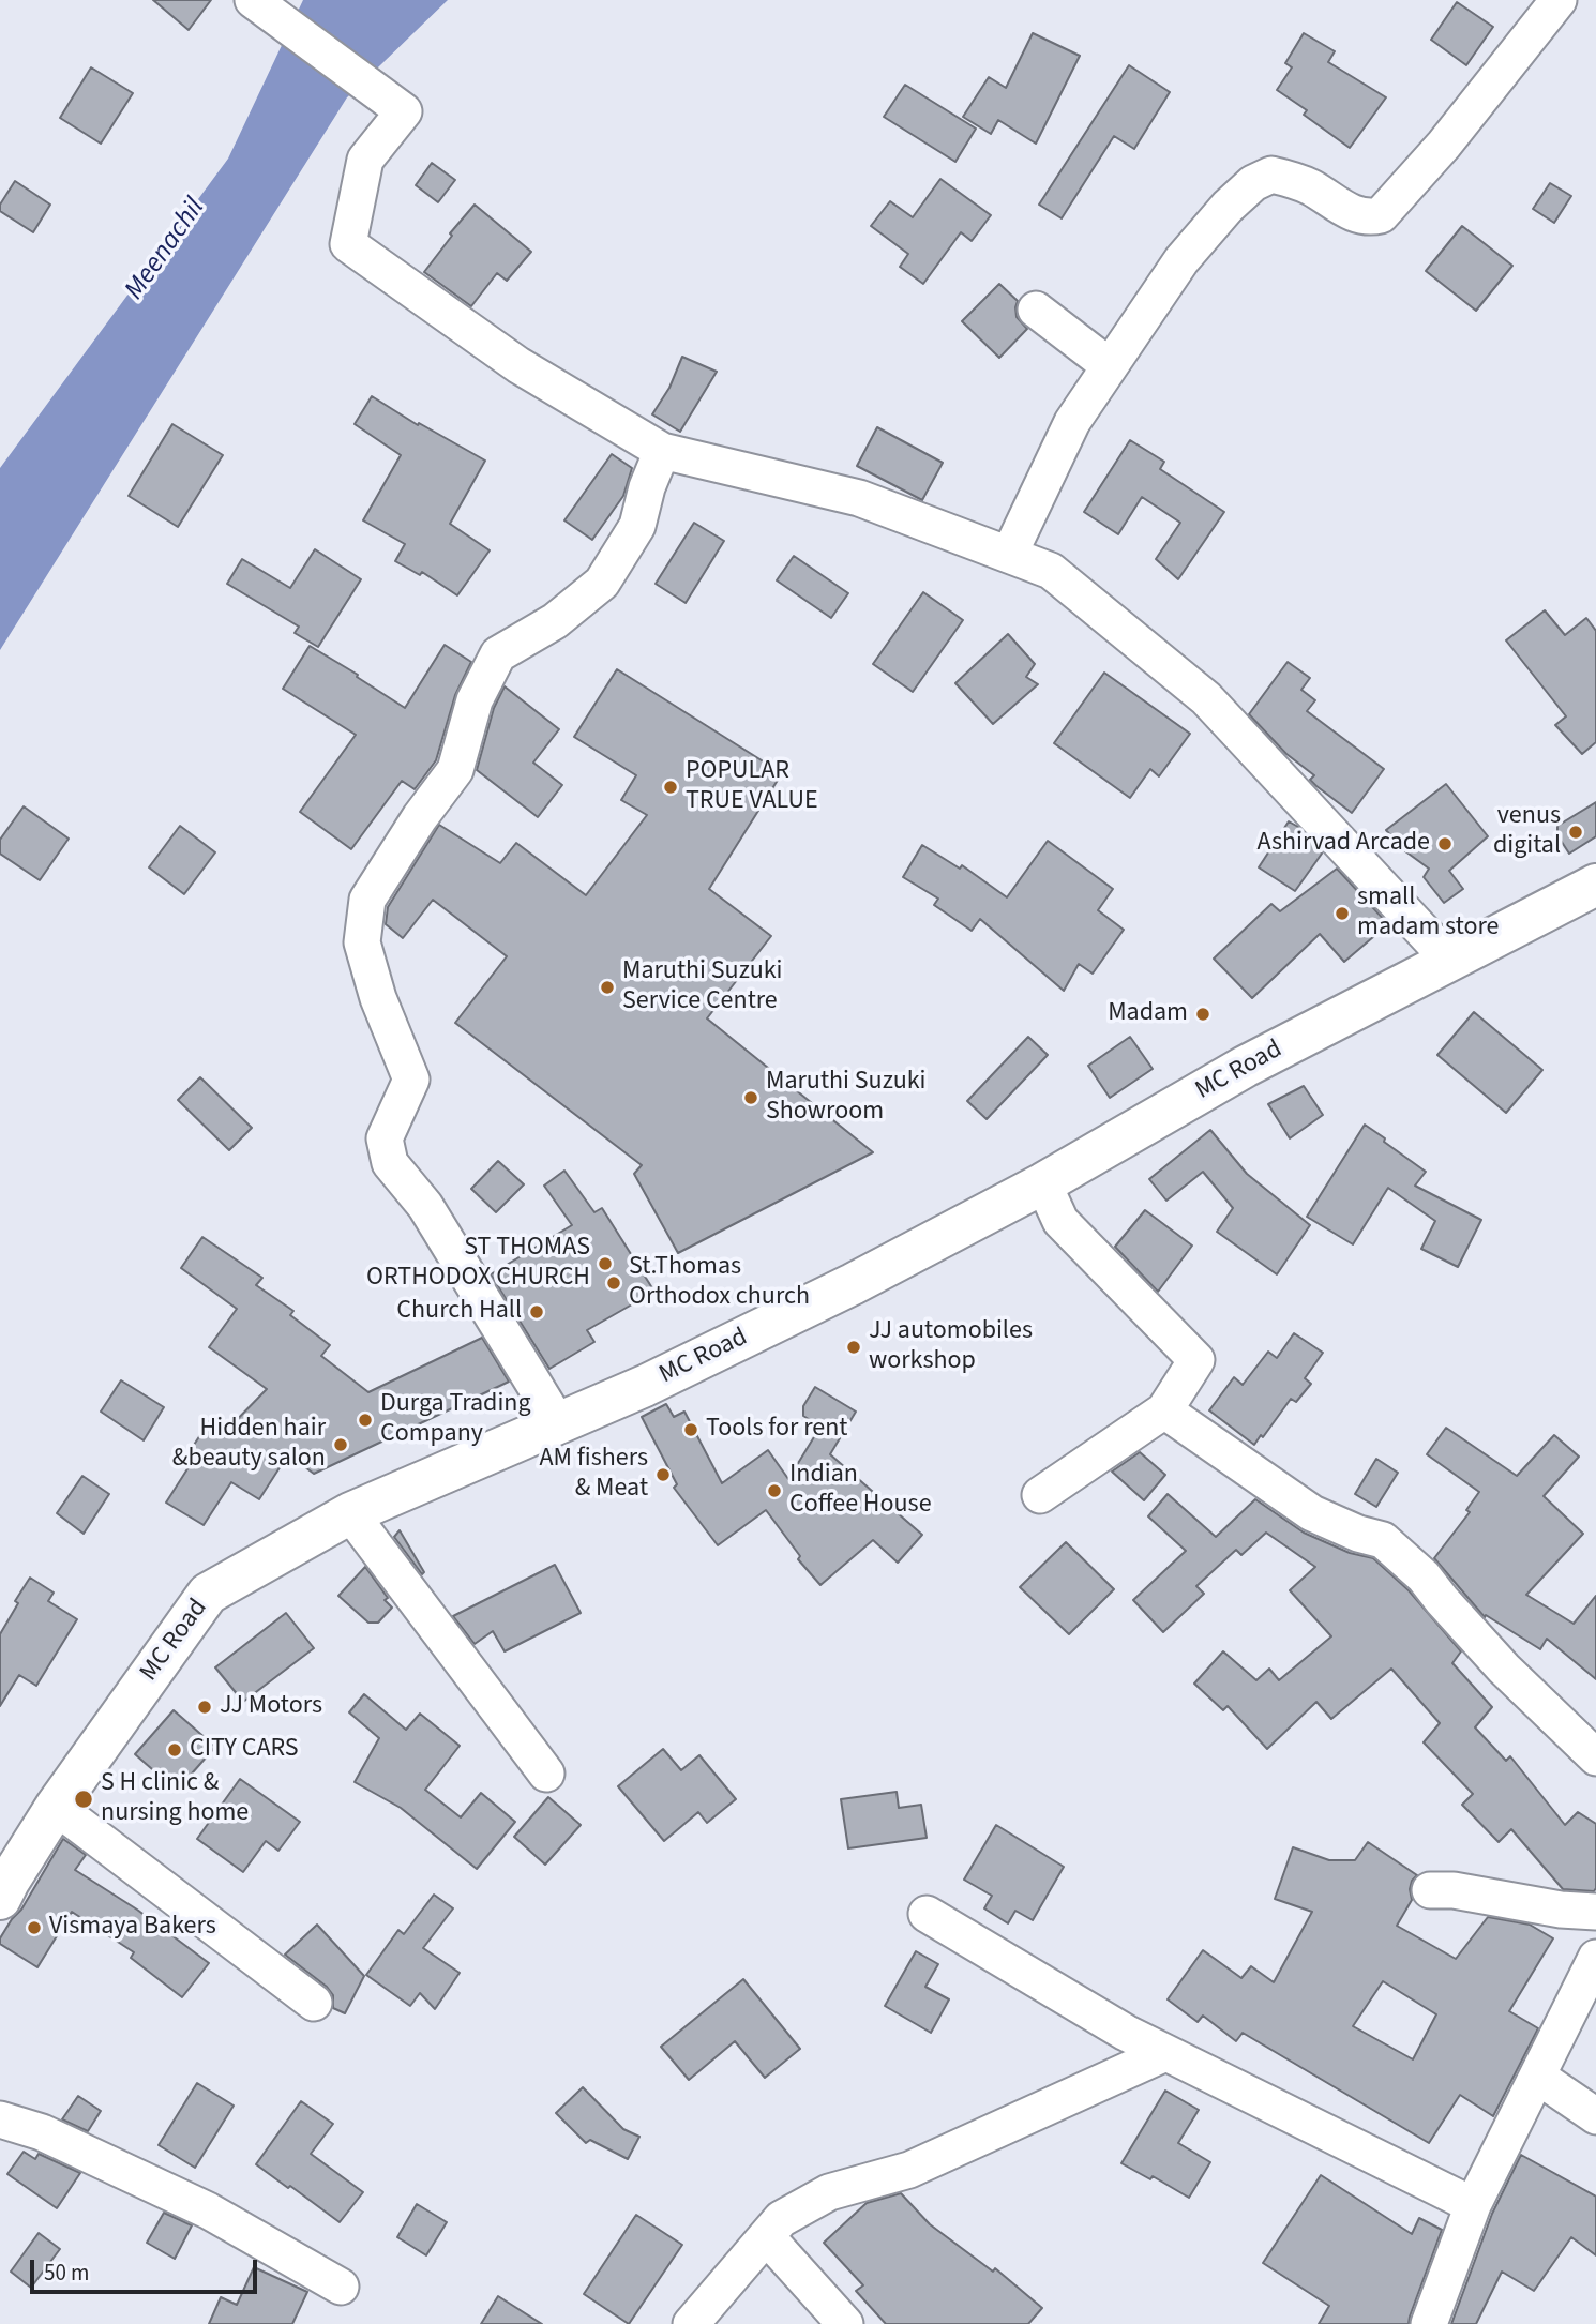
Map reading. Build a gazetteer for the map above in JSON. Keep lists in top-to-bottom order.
{
  "streets": {
    "main road": ["MC Road"]
  },
  "water": ["Meenachil"],
  "places": [
    "POPULAR TRUE VALUE",
    "venus digital",
    "Ashirvad Arcade",
    "small madam store",
    "Maruthi Suzuki Service Centre",
    "Madam",
    "Maruthi Suzuki Showroom",
    "ST THOMAS ORTHODOX CHURCH",
    "St.Thomas Orthodox church",
    "Church Hall",
    "JJ automobiles workshop",
    "Durga Trading Company",
    "Tools for rent",
    "Hidden hair &beauty salon",
    "AM fishers & Meat",
    "Indian Coffee House",
    "JJ Motors",
    "CITY CARS",
    "S H clinic & nursing home",
    "Vismaya Bakers"
  ],
  "scale_bar": "50 m"
}
